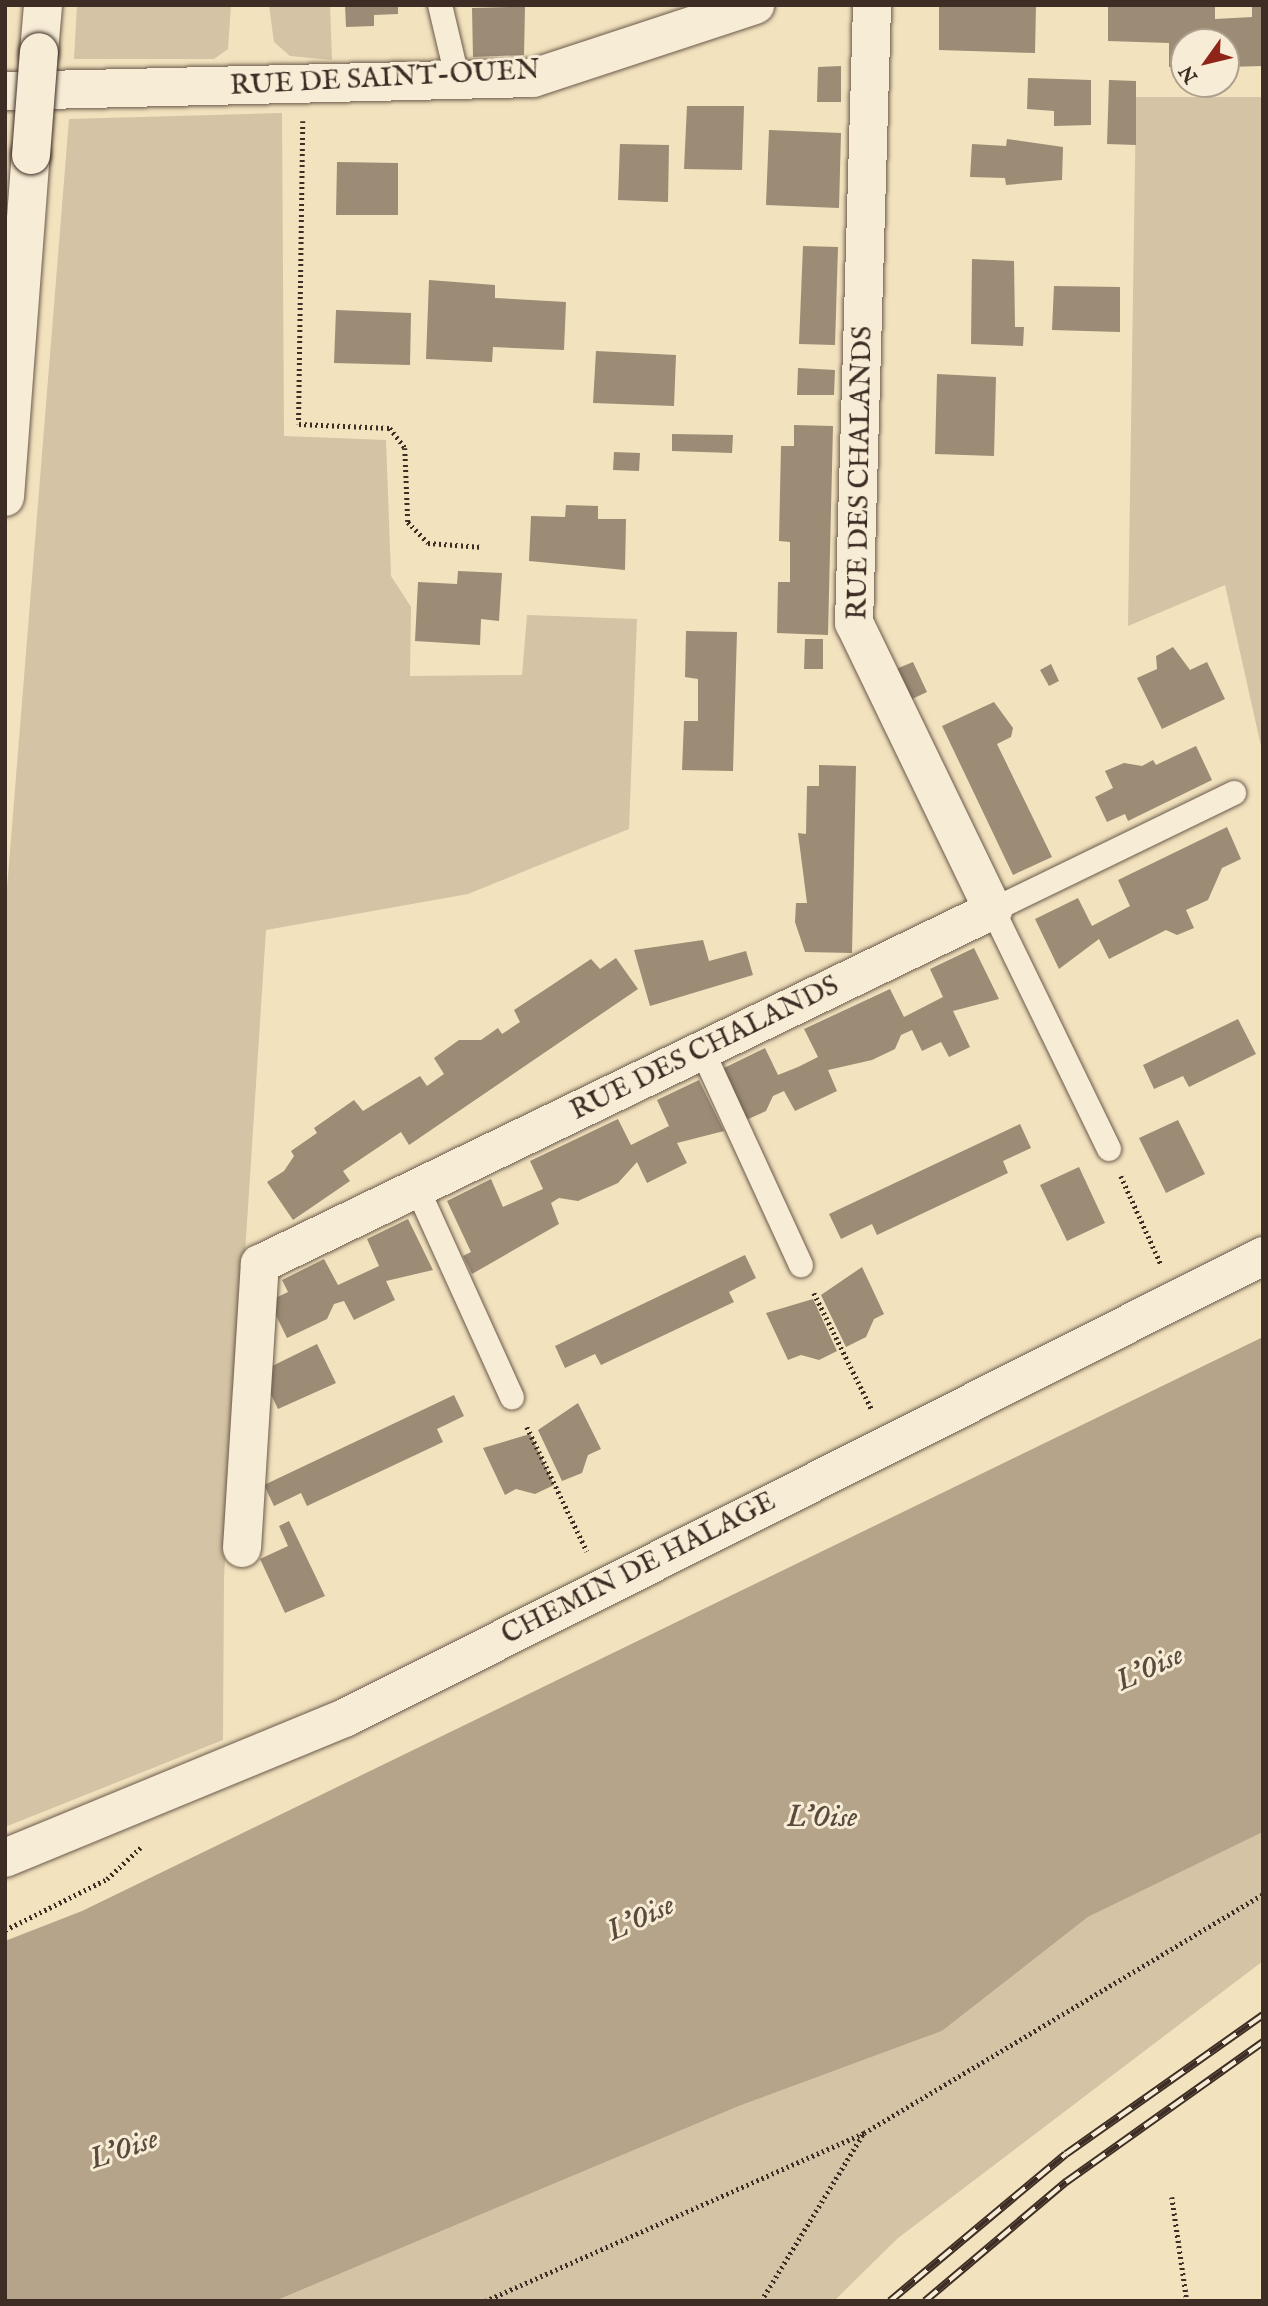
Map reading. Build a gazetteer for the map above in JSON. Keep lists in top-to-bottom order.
{
  "streets": {
    "street": ["RUE DE SAINT-OUEN", "RUE DES CHALANDS", "CHEMIN DE HALAGE"]
  },
  "water": ["L'Oise", "L’Oise"],
  "north": "bottom left"
}
